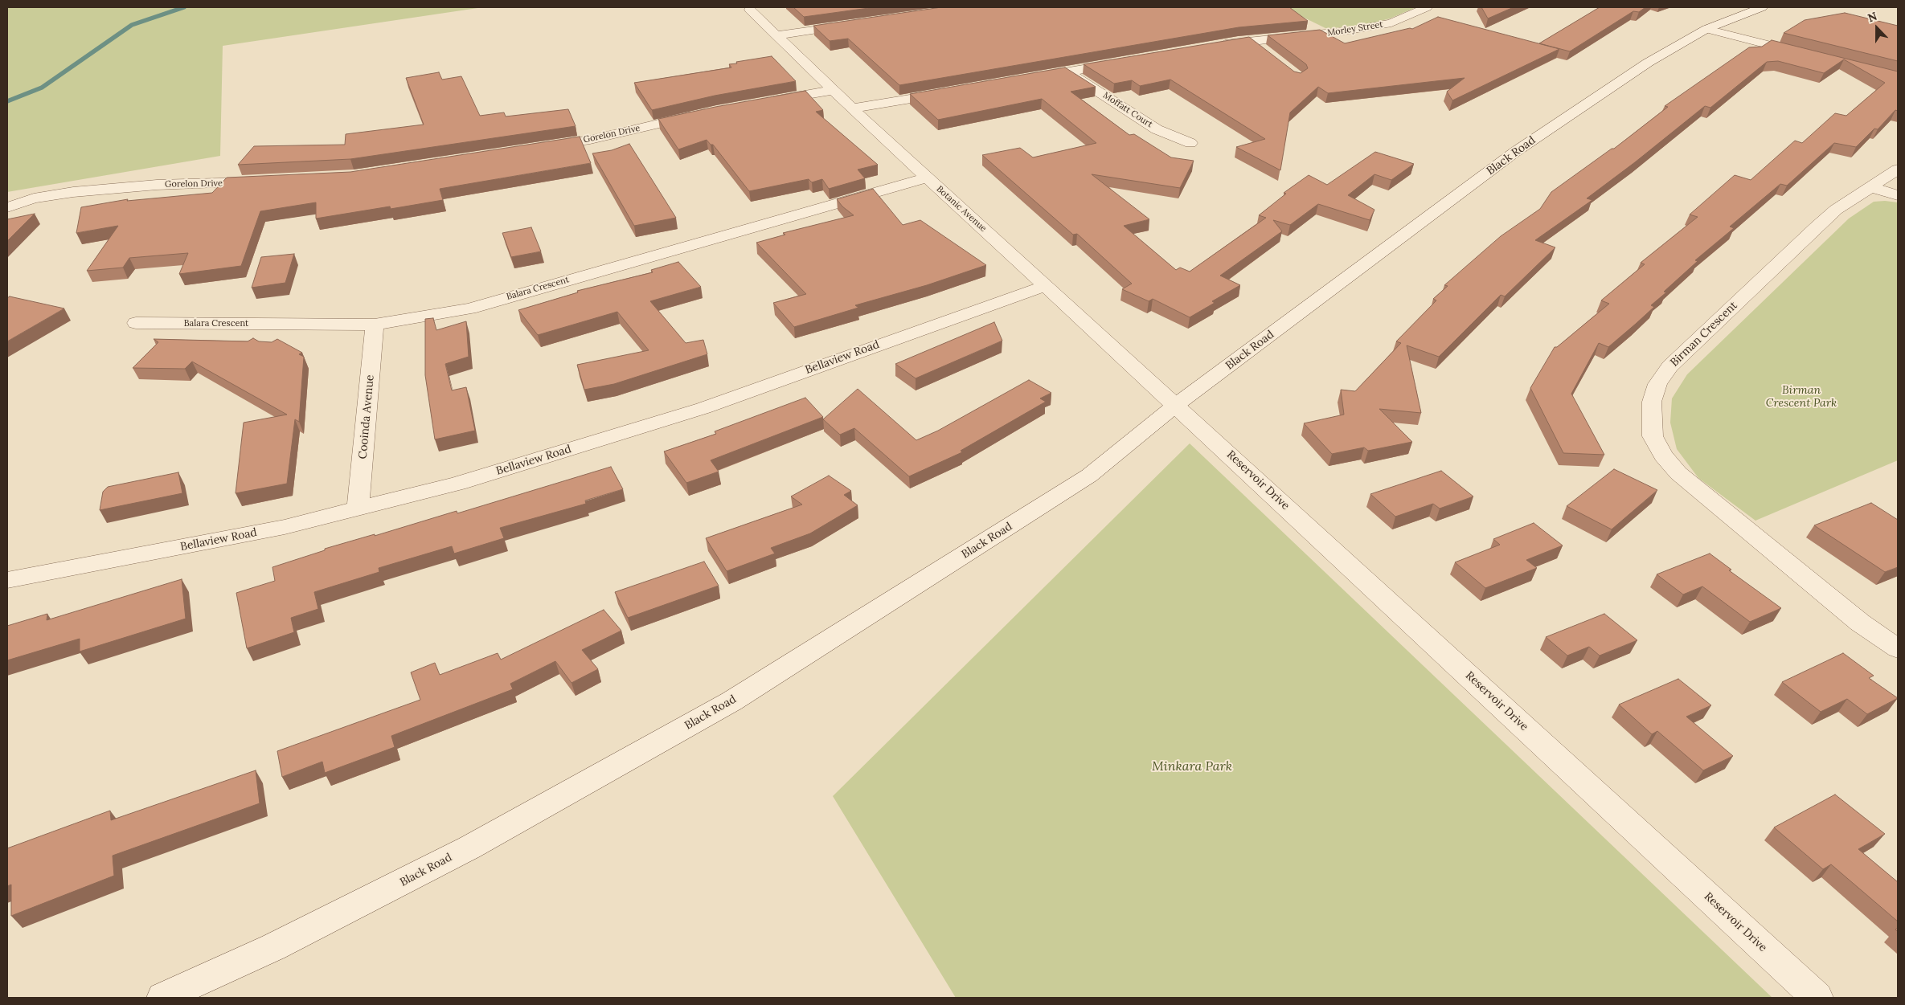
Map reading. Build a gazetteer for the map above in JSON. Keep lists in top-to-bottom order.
{
  "streets": {
    "street": [
      "Morley Street",
      "Moffatt Court",
      "Gorelon Drive",
      "Black Road",
      "Botanic Avenue",
      "Balara Crescent",
      "Birman Crescent",
      "Bellaview Road",
      "Cooinda Avenue",
      "Reservoir Drive"
    ]
  },
  "crossings": [
    ["Black Road", "Botanic Avenue"],
    ["Black Road", "Reservoir Drive"],
    ["Botanic Avenue", "Balara Crescent"],
    ["Botanic Avenue", "Bellaview Road"],
    ["Botanic Avenue", "Reservoir Drive"],
    ["Balara Crescent", "Cooinda Avenue"],
    ["Bellaview Road", "Cooinda Avenue"]
  ],
  "parks": ["Birman Crescent Park", "Minkara Park"],
  "north": "top"
}
